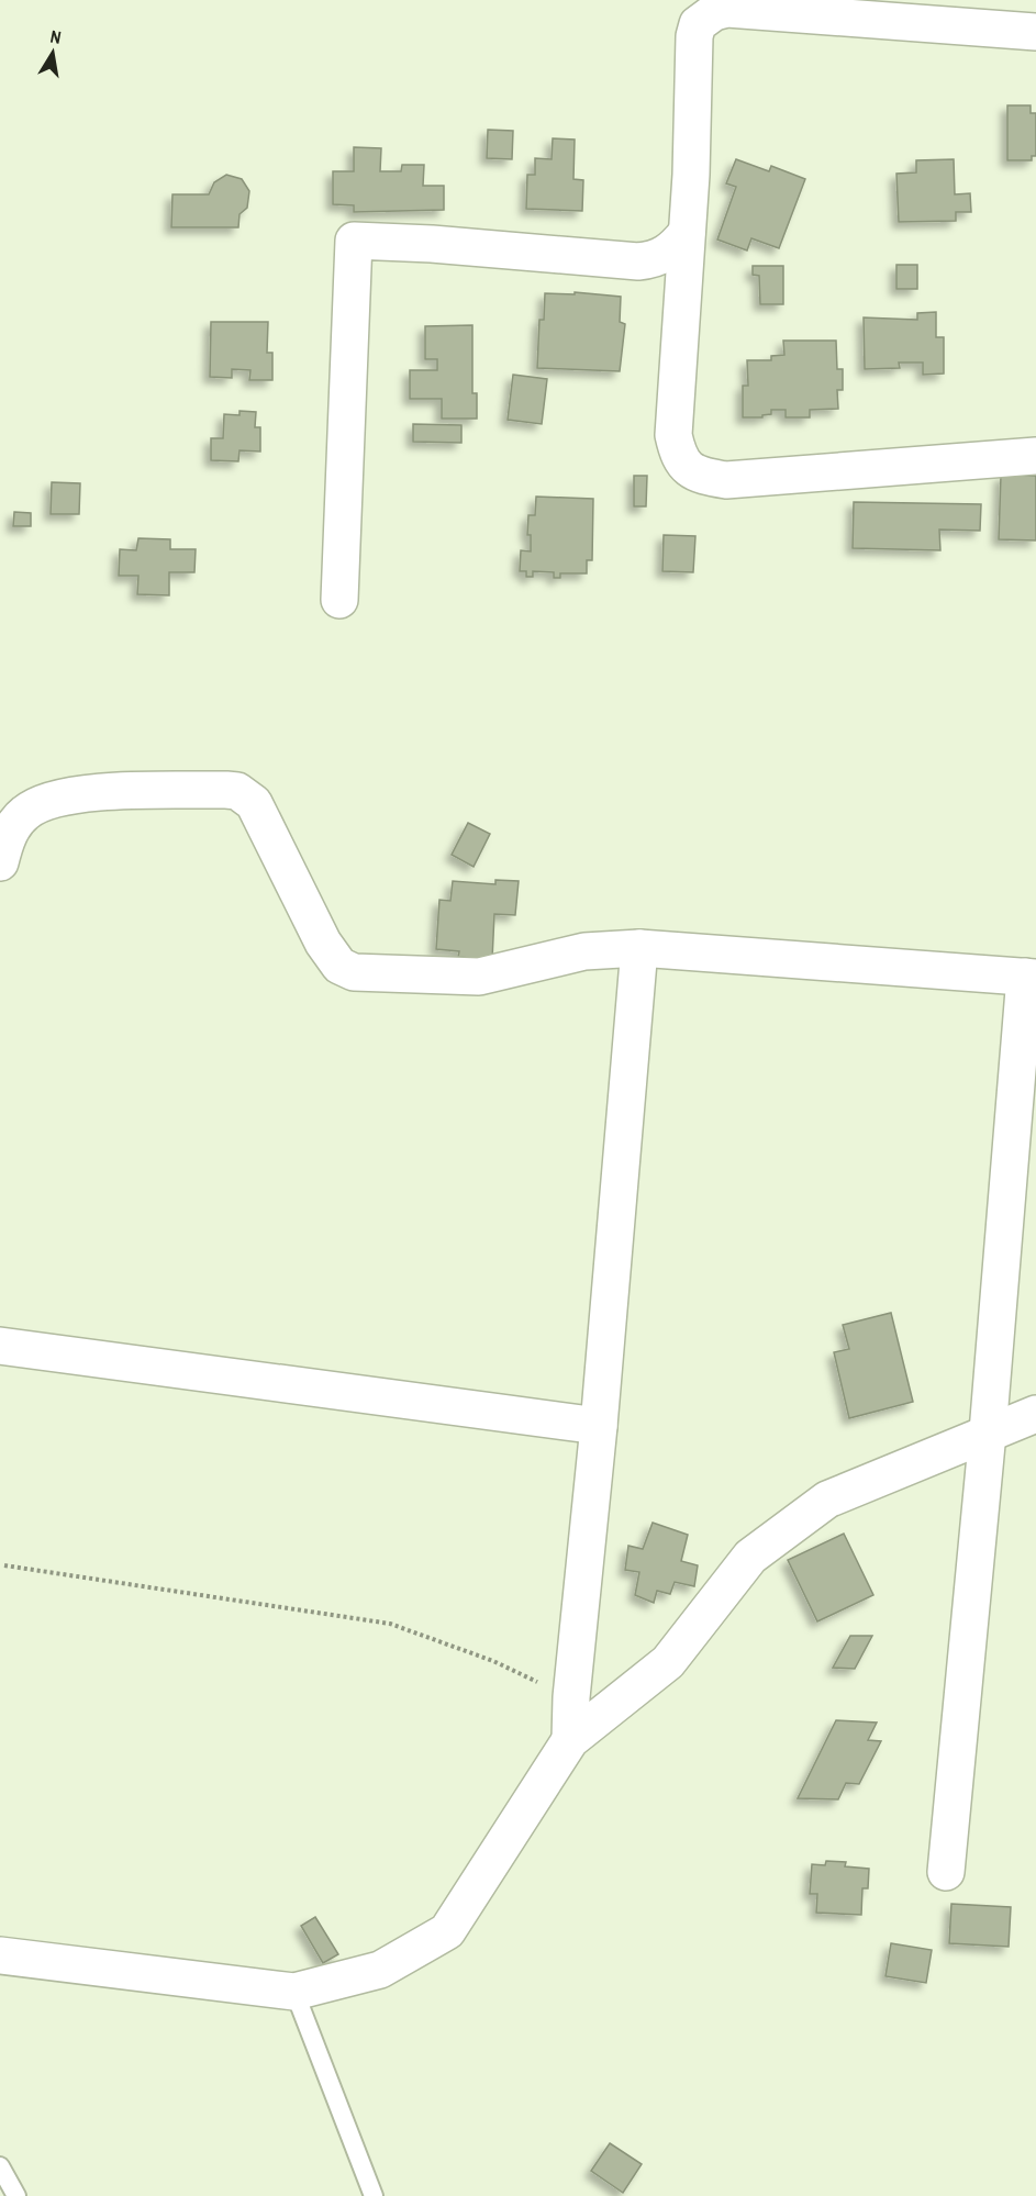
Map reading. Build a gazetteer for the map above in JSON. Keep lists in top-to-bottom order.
{
  "north": "top"
}
